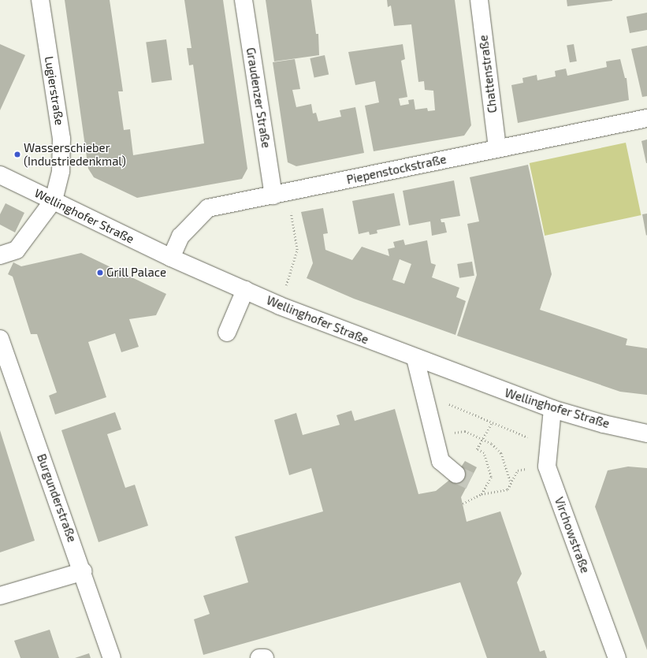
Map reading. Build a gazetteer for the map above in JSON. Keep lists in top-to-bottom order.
{
  "streets": {
    "street": [
      "Chattenstraße",
      "Lugierstraße",
      "Graudenzer Straße",
      "Piepenstockstraße",
      "Wellinghofer Straße",
      "Burgunderstraße",
      "Virchowstraße"
    ]
  },
  "crossings": [
    ["Chattenstraße", "Piepenstockstraße"],
    ["Lugierstraße", "Wellinghofer Straße"],
    ["Graudenzer Straße", "Piepenstockstraße"],
    ["Piepenstockstraße", "Wellinghofer Straße"],
    ["Wellinghofer Straße", "Virchowstraße"]
  ],
  "places": ["Wasserschieber (Industriedenkmal)", "Grill Palace"]
}
